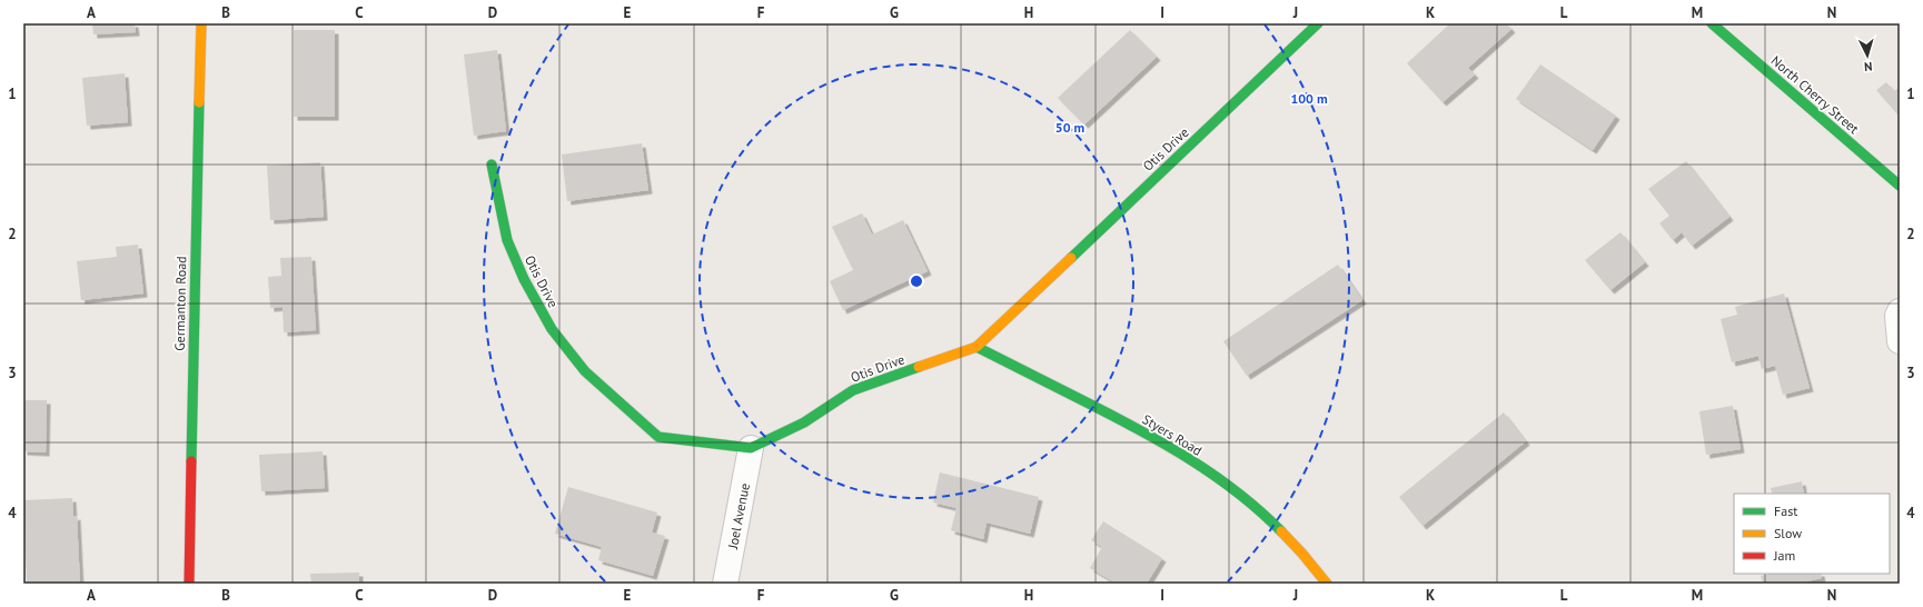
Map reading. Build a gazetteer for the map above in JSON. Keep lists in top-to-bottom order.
{
  "streets": {
    "street": [
      "North Cherry Street",
      "Otis Drive",
      "Germanton Road",
      "Styers Road",
      "Joel Avenue"
    ]
  },
  "crossings": [
    ["Otis Drive", "Styers Road"],
    ["Otis Drive", "Joel Avenue"]
  ],
  "legend": ["Fast", "Slow", "Jam"],
  "north": "bottom",
  "grid": {
    "columns": [
      "A",
      "B",
      "C",
      "D",
      "E",
      "F",
      "G",
      "H",
      "I",
      "J",
      "K",
      "L",
      "M",
      "N"
    ],
    "rows": [
      "1",
      "2",
      "3",
      "4"
    ]
  },
  "rings": ["100 m", "50 m"]
}
